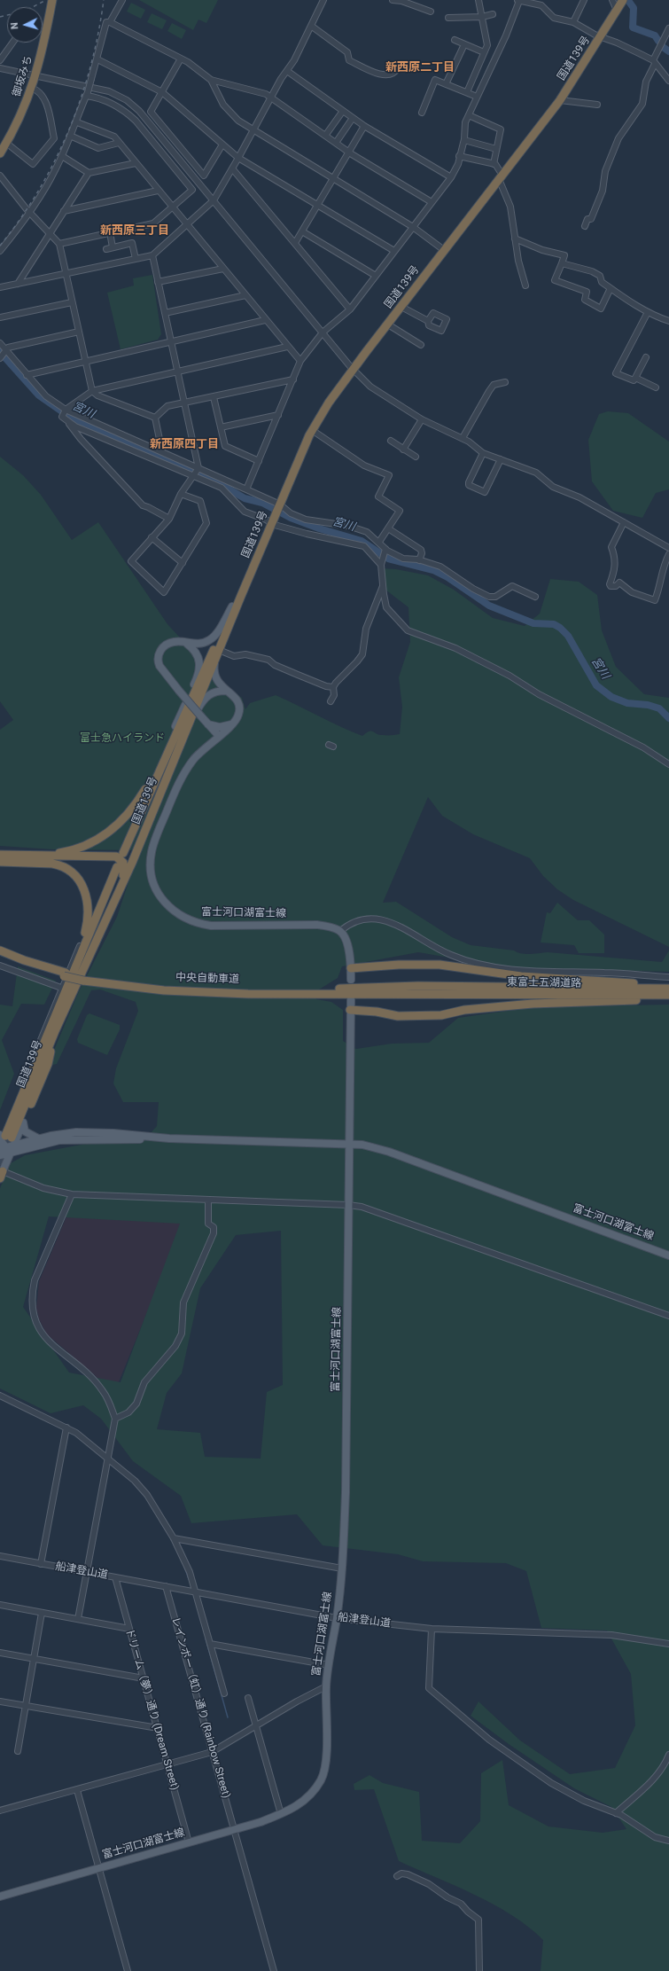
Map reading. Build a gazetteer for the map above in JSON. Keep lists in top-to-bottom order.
{
  "streets": {
    "highway": [
      "国道139号",
      "御坂みち",
      "中央自動車道",
      "東富士五湖道路"
    ],
    "main road": ["富士河口湖富士線"],
    "street": ["船津登山道", "レインボー（虹）通り (Rainbow Street)", "ドリーム（夢）通り (Dream Street)"]
  },
  "crossings": [
    ["国道139号", "富士河口湖富士線"],
    ["富士河口湖富士線", "船津登山道"],
    ["富士河口湖富士線", "レインボー（虹）通り (Rainbow Street)"],
    ["富士河口湖富士線", "ドリーム（夢）通り (Dream Street)"],
    ["中央自動車道", "東富士五湖道路"],
    ["船津登山道", "レインボー（虹）通り (Rainbow Street)"],
    ["船津登山道", "ドリーム（夢）通り (Dream Street)"]
  ],
  "districts": ["新西原二丁目", "新西原三丁目", "新西原四丁目"],
  "water": ["宮川"],
  "parks": ["富士急ハイランド"],
  "north": "left"
}
